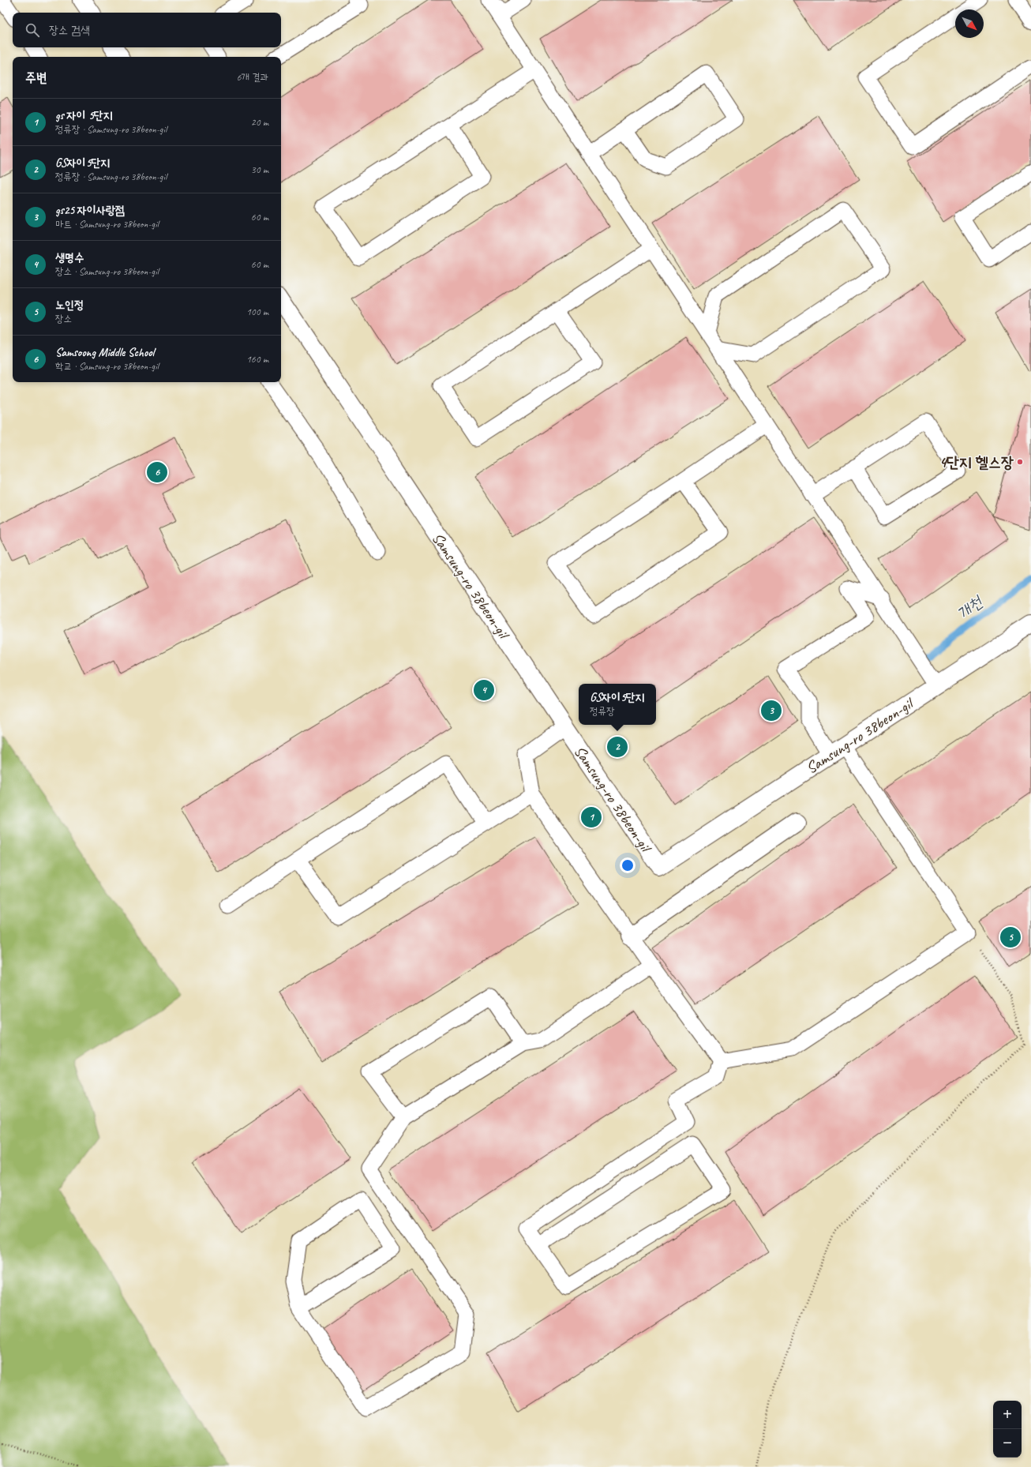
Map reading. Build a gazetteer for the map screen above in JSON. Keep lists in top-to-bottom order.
{
  "streets": {
    "street": ["Samsung-ro 38beon-gil"]
  },
  "water": ["개천"],
  "places": ["4단지 헬스장"],
  "north": "bottom right",
  "page": {
    "search": "장소 검색",
    "heading": ["주변", "6개 결과"],
    "list": [
      {
        "mark": "1",
        "name": "gs 자이 5단지",
        "note": "정류장 · Samsung-ro 38beon-gil",
        "value": "20 m"
      },
      {
        "mark": "2",
        "name": "GS자이5단지",
        "note": "정류장 · Samsung-ro 38beon-gil",
        "value": "30 m"
      },
      {
        "mark": "3",
        "name": "gs25 자이사랑점",
        "note": "마트 · Samsung-ro 38beon-gil",
        "value": "60 m"
      },
      {
        "mark": "4",
        "name": "생명수",
        "note": "장소 · Samsung-ro 38beon-gil",
        "value": "60 m"
      },
      {
        "mark": "5",
        "name": "노인정",
        "note": "장소",
        "value": "100 m"
      },
      {
        "mark": "6",
        "name": "Samsoong Middle School",
        "note": "학교 · Samsung-ro 38beon-gil",
        "value": "160 m"
      }
    ],
    "pins": [
      "6",
      "4",
      "3",
      "2",
      "1",
      "5"
    ],
    "popup": ["GS자이5단지", "정류장"],
    "map_buttons": ["+", "−"]
  }
}
